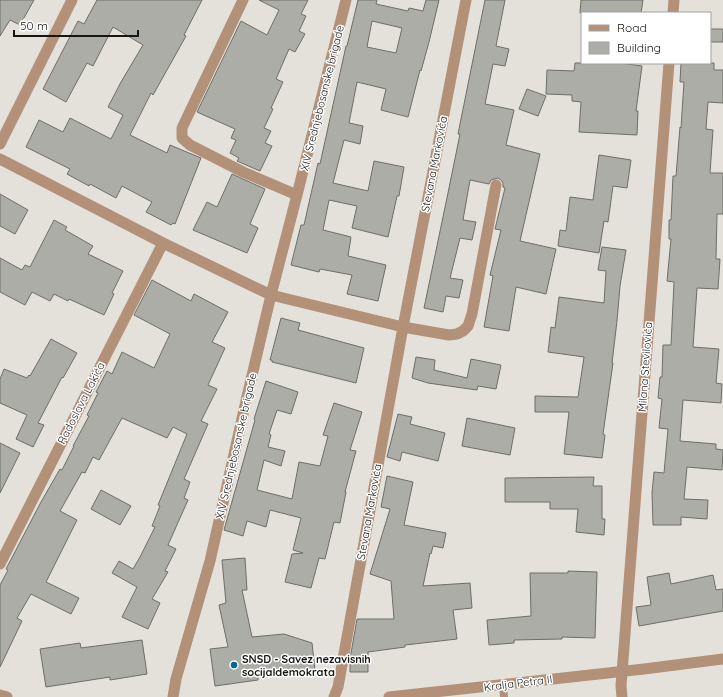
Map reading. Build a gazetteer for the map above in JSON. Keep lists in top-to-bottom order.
{
  "streets": {
    "street": [
      "XIV Srednjebosanske brigade",
      "Stevana Markovića",
      "Milana Stevilovića",
      "Radoslava Lakića",
      "Kralja Petra II"
    ]
  },
  "crossings": [
    ["Milana Stevilovića", "Kralja Petra II"]
  ],
  "places": ["SNSD - Savez nezavisnih socijaldemokrata"],
  "legend": ["Road", "Building"],
  "scale_bar": "50 m"
}
